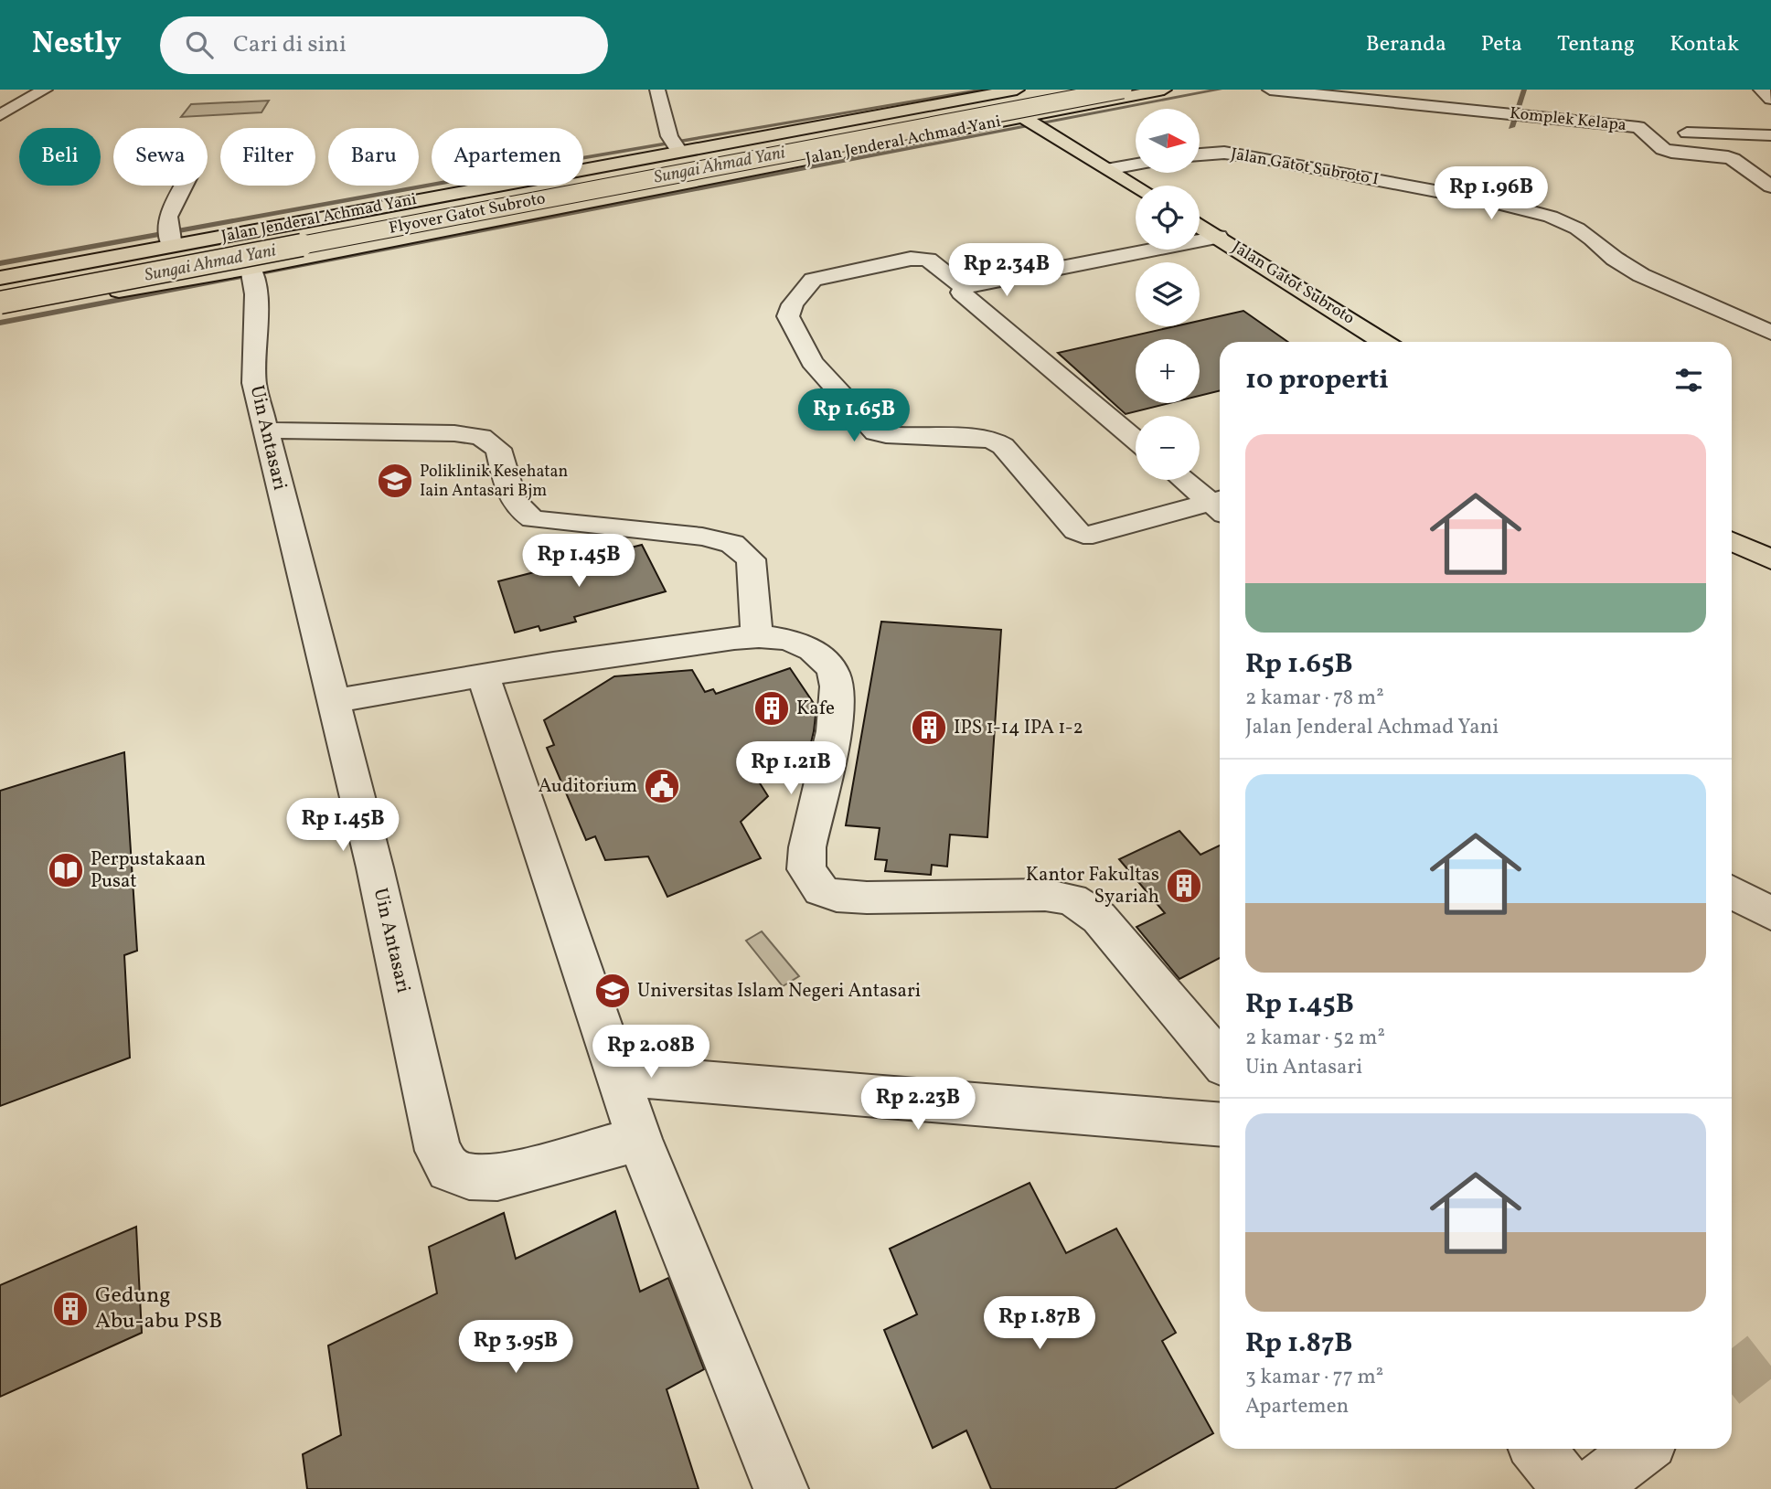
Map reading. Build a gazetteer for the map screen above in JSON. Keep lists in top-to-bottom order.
{
  "streets": {
    "main road": ["Jalan Jenderal Achmad Yani", "Flyover Gatot Subroto", "Jalan Gatot Subroto"],
    "street": ["Komplek Kelapa", "Jalan Gatot Subroto I", "Uin Antasari"]
  },
  "crossings": [
    ["Jalan Jenderal Achmad Yani", "Uin Antasari"]
  ],
  "water": ["Sungai Ahmad Yani"],
  "places": {
    "school or university": ["Poliklinik Kesehatan Iain Antasari Bjm", "Universitas Islam Negeri Antasari"],
    "building": [
      "Kafe",
      "IPS 1-14 IPA 1-2",
      "Kantor Fakultas Syariah",
      "Gedung Abu-abu PSB"
    ],
    "public building": ["Auditorium"],
    "library": ["Perpustakaan Pusat"]
  },
  "north": "right",
  "page": {
    "header": "Nestly",
    "search": "Cari di sini",
    "nav": [
      "Beranda",
      "Peta",
      "Tentang",
      "Kontak"
    ],
    "map_buttons": ["+", "−"],
    "chip": [
      "Beli",
      "Sewa",
      "Filter",
      "Baru",
      "Apartemen"
    ],
    "price": [
      "Rp 1.96B",
      "Rp 2.34B",
      "Rp 1.65B",
      "Rp 1.45B",
      "Rp 1.21B",
      "Rp 1.45B",
      "Rp 2.08B",
      "Rp 2.23B",
      "Rp 1.87B",
      "Rp 3.95B"
    ],
    "heading": "10 properti",
    "list": [
      {
        "name": "Rp 1.65B",
        "note": "2 kamar · 78 m² · Jalan Jenderal Achmad Yani"
      },
      {
        "name": "Rp 1.45B",
        "note": "2 kamar · 52 m² · Uin Antasari"
      },
      {
        "name": "Rp 1.87B",
        "note": "3 kamar · 77 m² · Apartemen"
      }
    ]
  }
}
